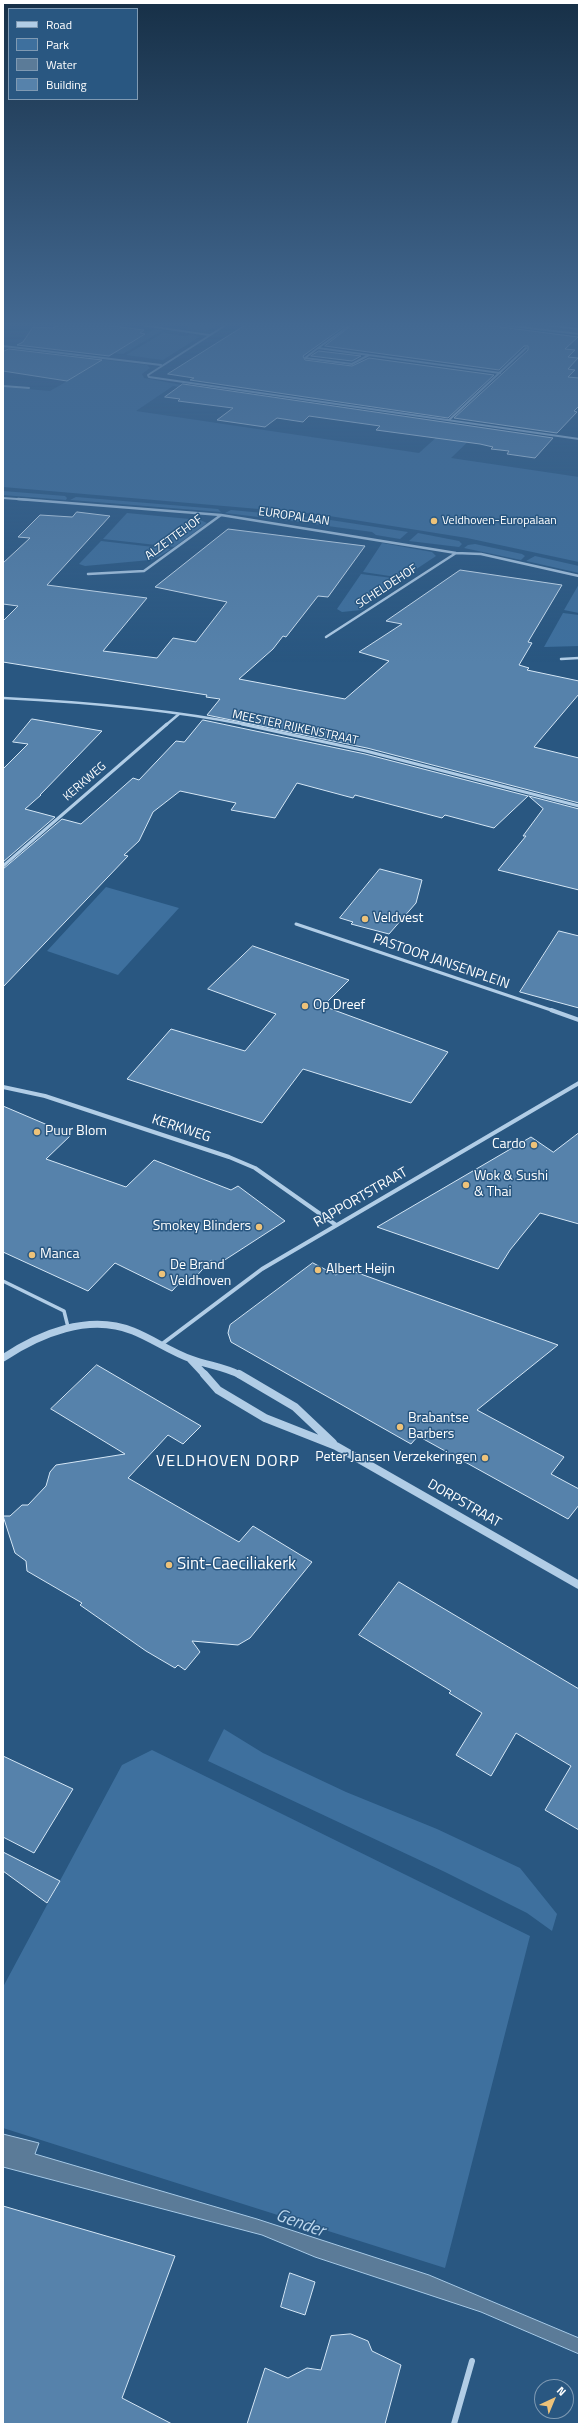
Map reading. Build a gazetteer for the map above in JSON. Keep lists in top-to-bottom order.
{
  "streets": {
    "street": [
      "EUROPALAAN",
      "ALZETTEHOF",
      "SCHELDEHOF",
      "MEESTER RIJKENSTRAAT",
      "KERKWEG",
      "PASTOOR JANSENPLEIN",
      "RAPPORTSTRAAT",
      "DORPSTRAAT"
    ]
  },
  "crossings": [
    ["EUROPALAAN", "ALZETTEHOF"],
    ["EUROPALAAN", "SCHELDEHOF"],
    ["MEESTER RIJKENSTRAAT", "KERKWEG"],
    ["KERKWEG", "RAPPORTSTRAAT"],
    ["RAPPORTSTRAAT", "DORPSTRAAT"]
  ],
  "districts": ["VELDHOVEN DORP"],
  "water": ["Gender"],
  "places": [
    "Veldhoven-Europalaan",
    "Veldvest",
    "Op Dreef",
    "Puur Blom",
    "Cardo",
    "Wok & Sushi & Thai",
    "Smokey Blinders",
    "Manca",
    "Albert Heijn",
    "De Brand Veldhoven",
    "Brabantse Barbers",
    "Peter Jansen Verzekeringen",
    "Sint-Caeciliakerk"
  ],
  "legend": [
    "Road",
    "Park",
    "Water",
    "Building"
  ],
  "north": "top right"
}
